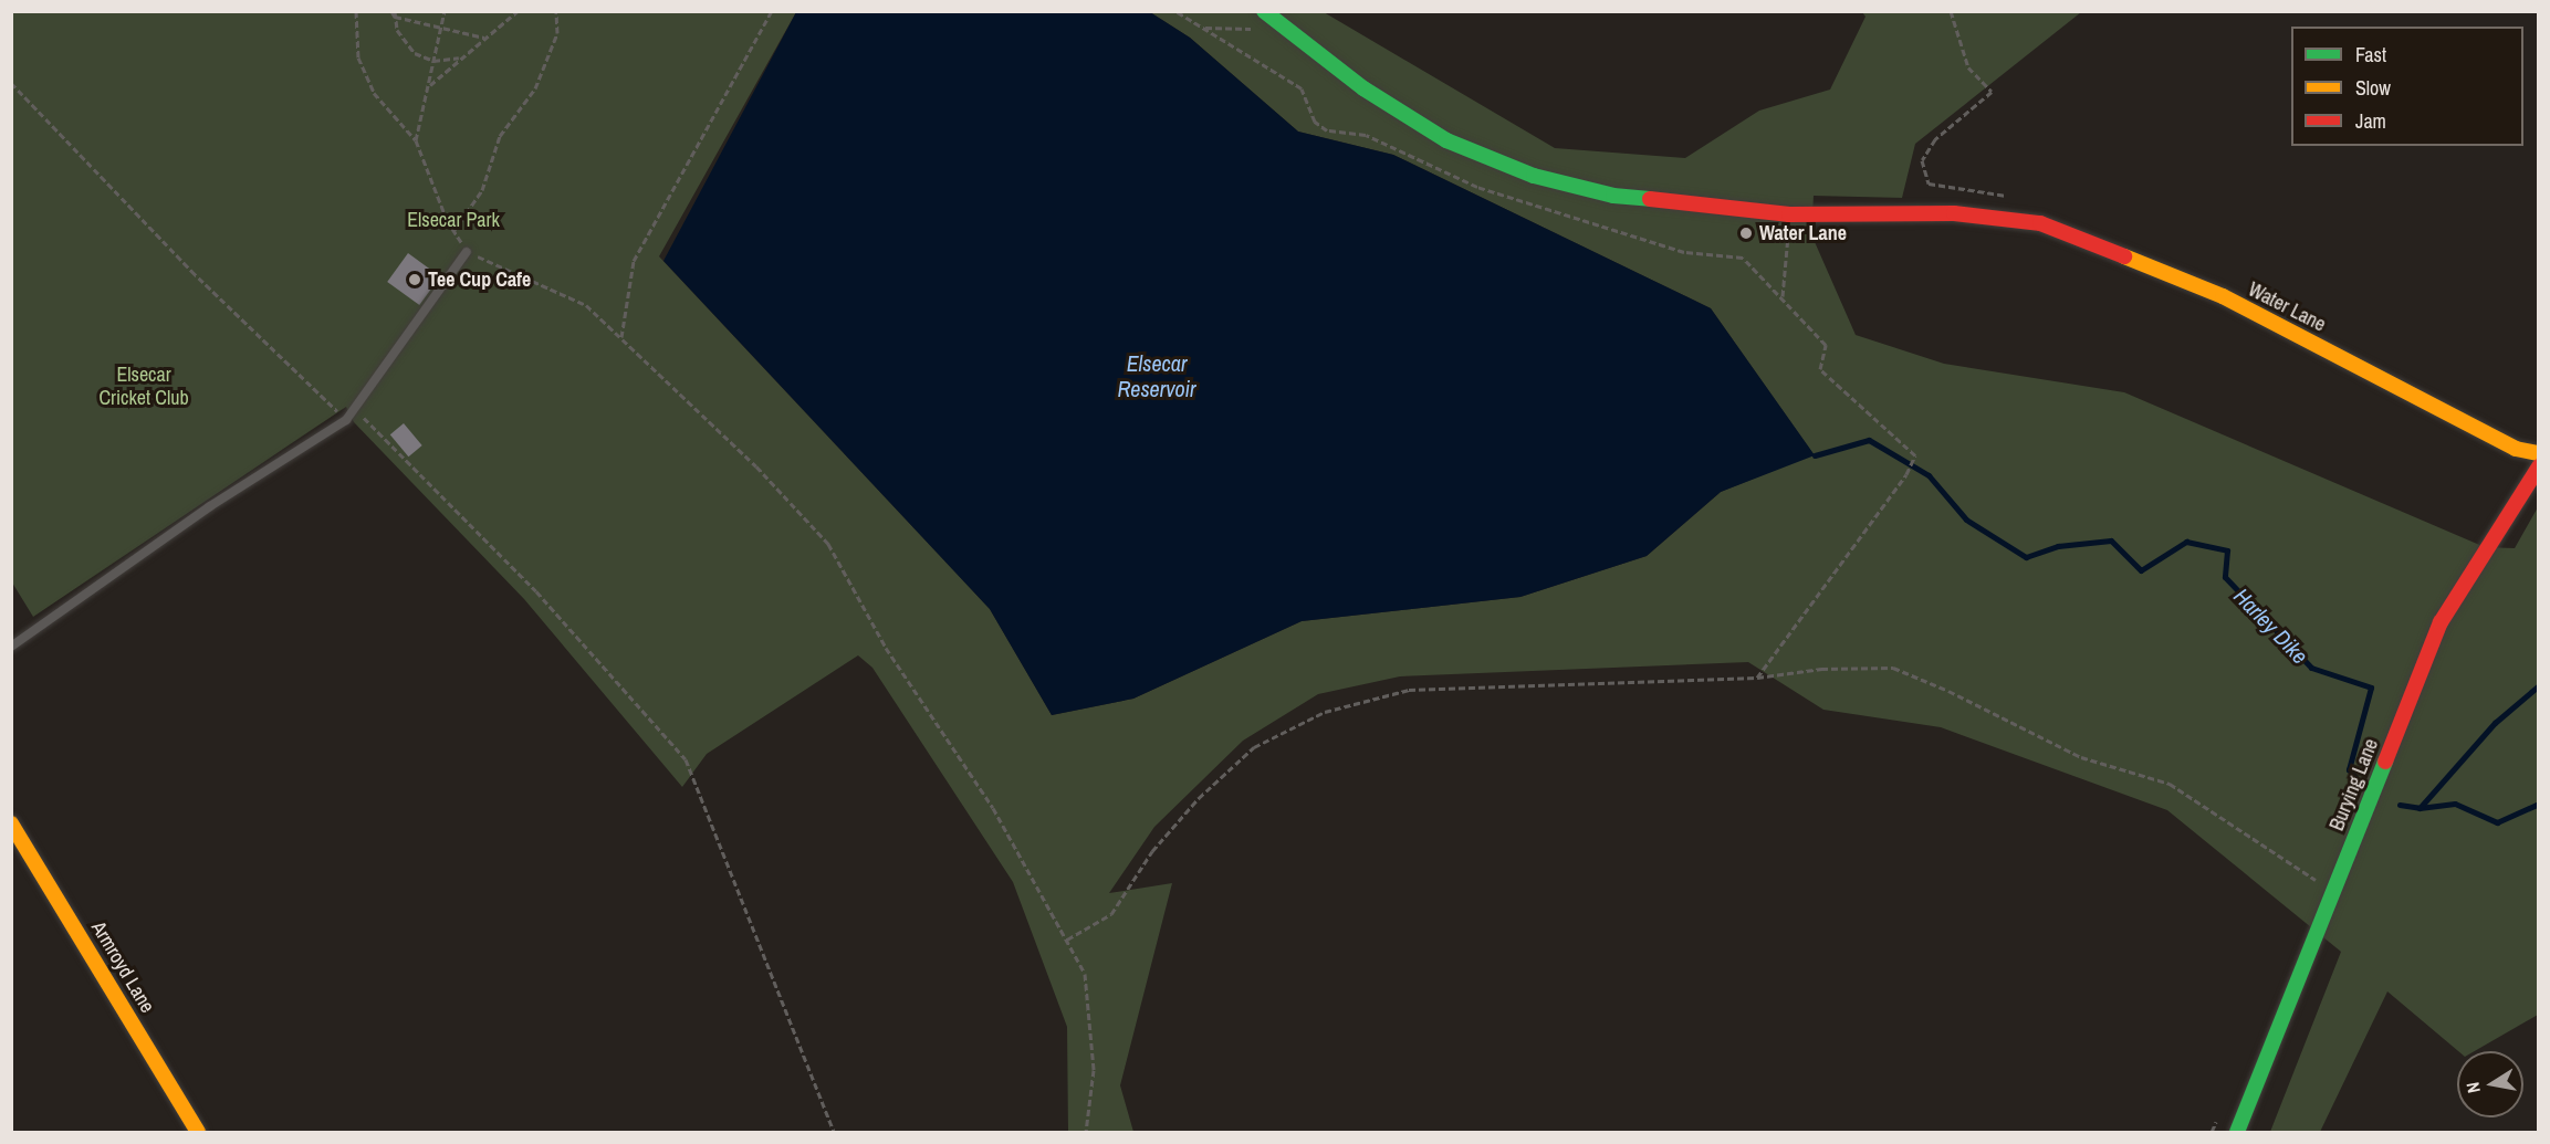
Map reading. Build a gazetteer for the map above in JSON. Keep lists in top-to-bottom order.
{
  "streets": {
    "street": ["Water Lane", "Burying Lane", "Armroyd Lane"]
  },
  "water": ["Elsecar Reservoir", "Harley Dike"],
  "parks": ["Elsecar Park", "Elsecar Cricket Club"],
  "places": ["Water Lane", "Tee Cup Cafe"],
  "legend": ["Fast", "Slow", "Jam"],
  "north": "left"
}
